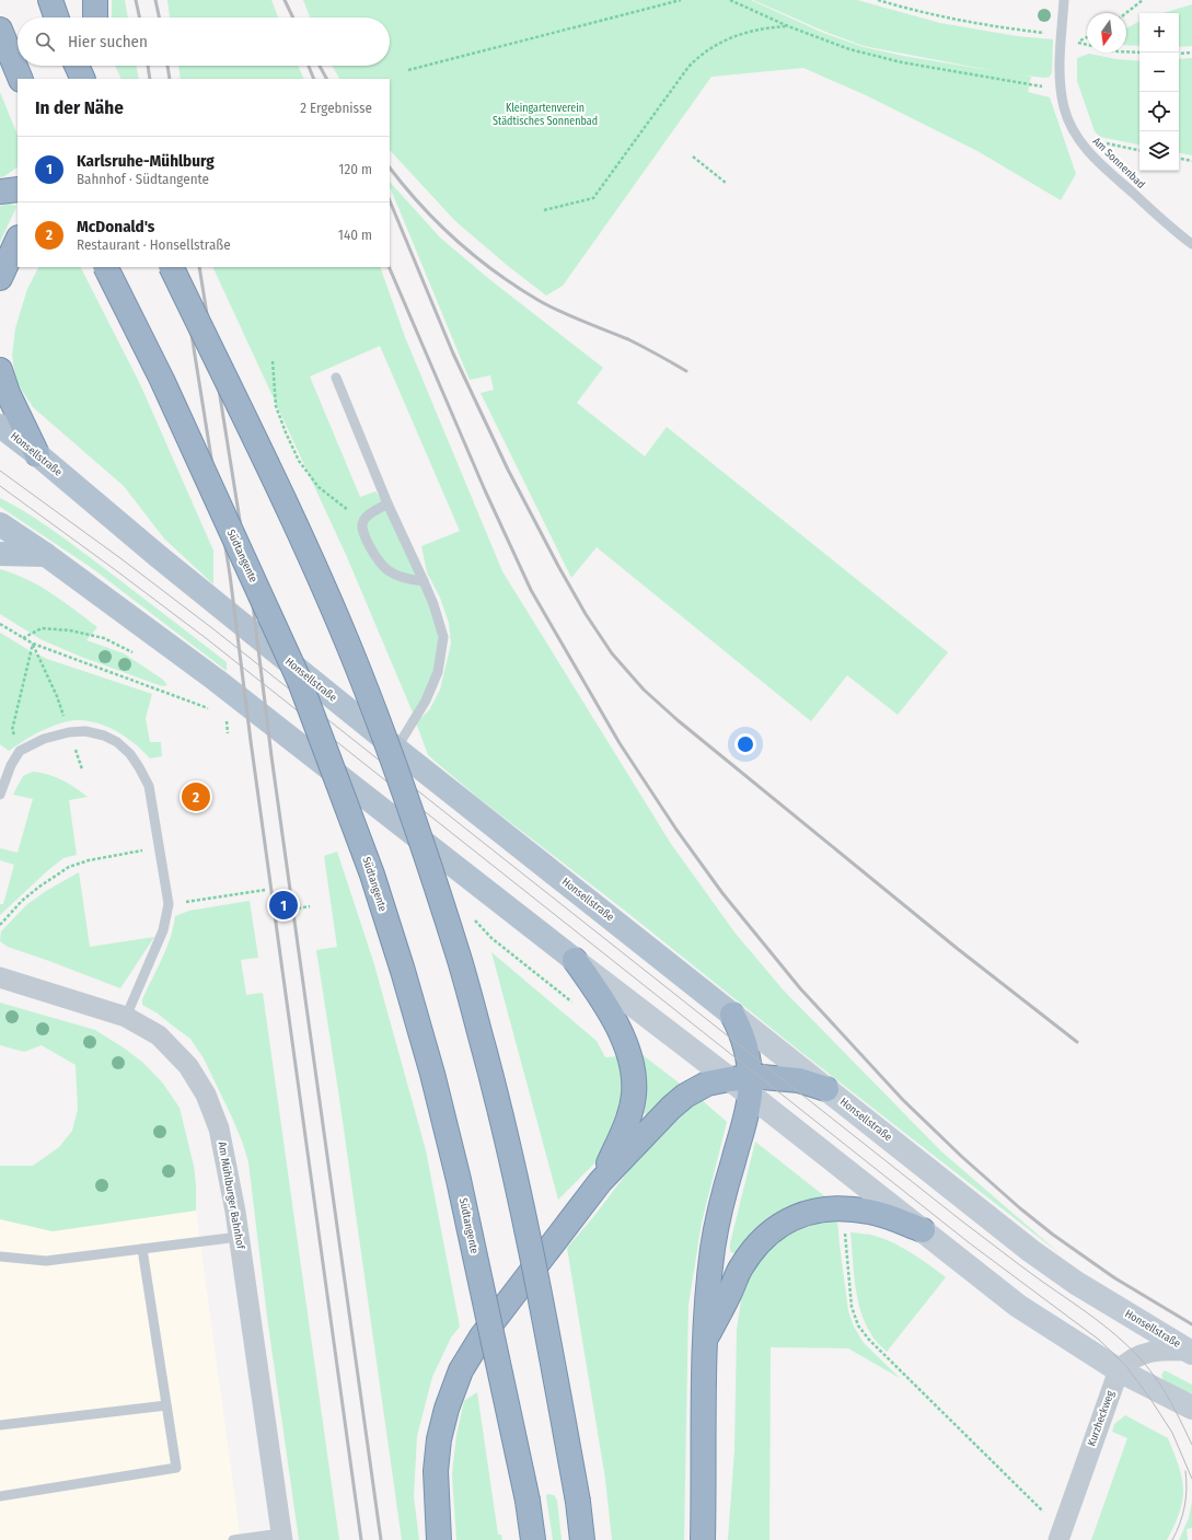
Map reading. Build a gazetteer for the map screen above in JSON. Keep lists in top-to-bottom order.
{
  "streets": {
    "highway": ["Südtangente"],
    "main road": ["Honsellstraße"],
    "street": ["Am Mühlburger Bahnhof", "Kurzheckweg"],
    "lane": ["Am Sonnenbad"]
  },
  "parks": ["Kleingartenverein Städtisches Sonnenbad"],
  "north": "bottom",
  "page": {
    "map_buttons": ["+", "−"],
    "search": "Hier suchen",
    "heading": ["In der Nähe", "2 Ergebnisse"],
    "list": [
      {
        "mark": "1",
        "name": "Karlsruhe-Mühlburg",
        "note": "Bahnhof · Südtangente",
        "value": "120 m"
      },
      {
        "mark": "2",
        "name": "McDonald's",
        "note": "Restaurant · Honsellstraße",
        "value": "140 m"
      }
    ],
    "pins": ["2", "1"]
  }
}
